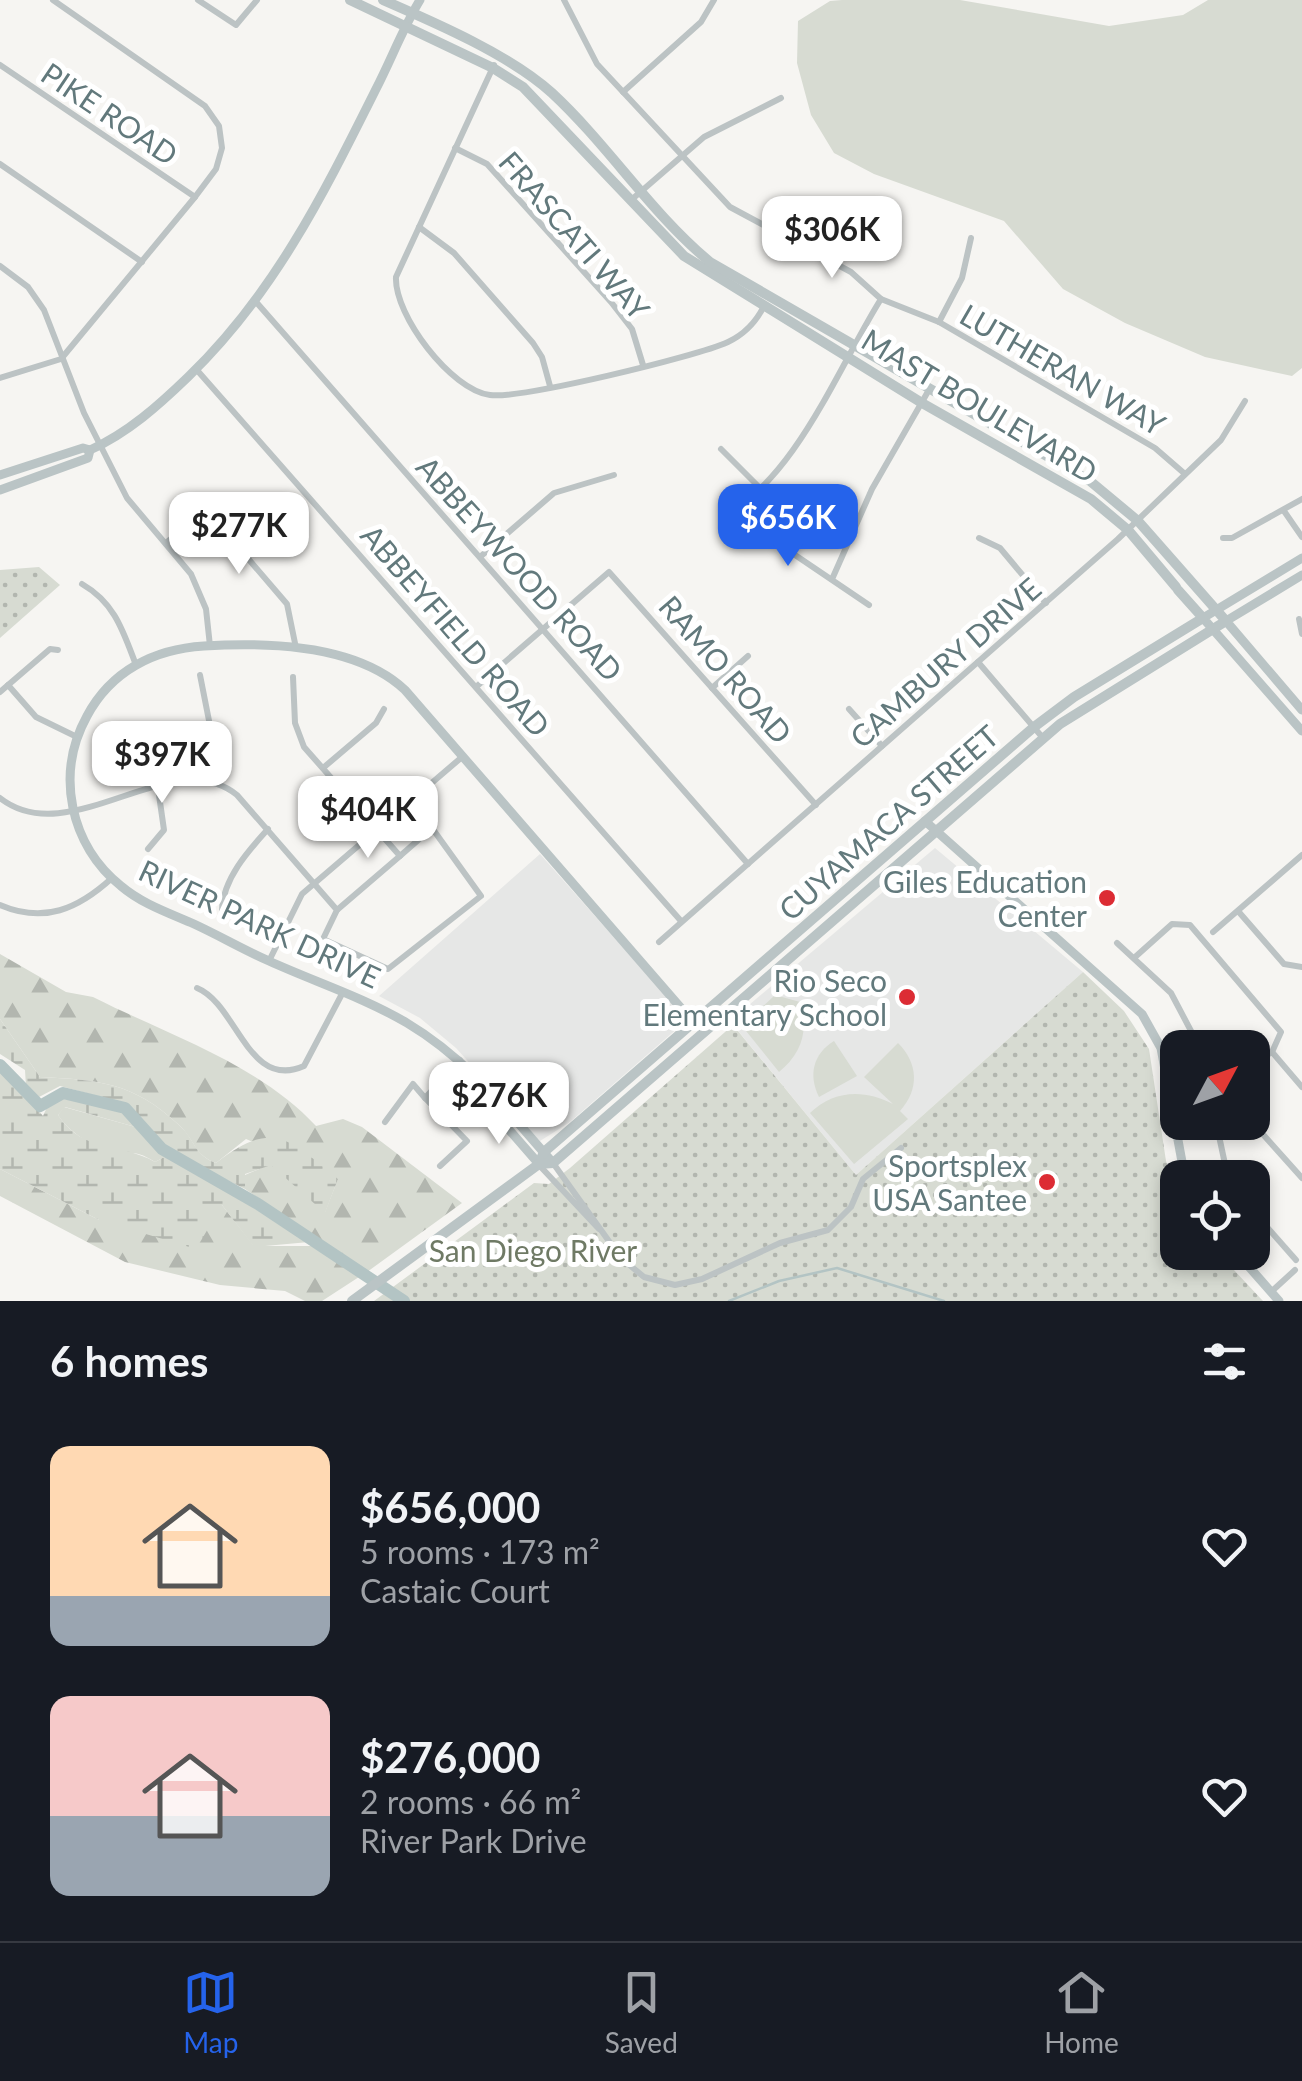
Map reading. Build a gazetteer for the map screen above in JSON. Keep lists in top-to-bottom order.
{
  "streets": {
    "main road": ["MAST BOULEVARD", "CUYAMACA STREET"],
    "street": [
      "PIKE ROAD",
      "FRASCATI WAY",
      "LUTHERAN WAY",
      "ABBEYWOOD ROAD",
      "ABBEYFIELD ROAD",
      "CAMBURY DRIVE",
      "RAMO ROAD",
      "RIVER PARK DRIVE"
    ]
  },
  "crossings": [
    ["LUTHERAN WAY", "CAMBURY DRIVE"],
    ["MAST BOULEVARD", "CAMBURY DRIVE"],
    ["MAST BOULEVARD", "CUYAMACA STREET"],
    ["ABBEYWOOD ROAD", "CAMBURY DRIVE"],
    ["ABBEYWOOD ROAD", "RAMO ROAD"],
    ["ABBEYFIELD ROAD", "CAMBURY DRIVE"],
    ["CAMBURY DRIVE", "RAMO ROAD"],
    ["CUYAMACA STREET", "RIVER PARK DRIVE"]
  ],
  "parks": ["San Diego River"],
  "places": ["Giles Education Center", "Rio Seco Elementary School", "Sportsplex USA Santee"],
  "north": "top right",
  "page": {
    "price": [
      "$306K",
      "$656K",
      "$277K",
      "$397K",
      "$404K",
      "$276K"
    ],
    "heading": "6 homes",
    "list": [
      {
        "name": "$656,000",
        "note": "5 rooms · 173 m² · Castaic Court"
      },
      {
        "name": "$276,000",
        "note": "2 rooms · 66 m² · River Park Drive"
      }
    ],
    "tabs": ["Map", "Saved", "Home"]
  }
}
